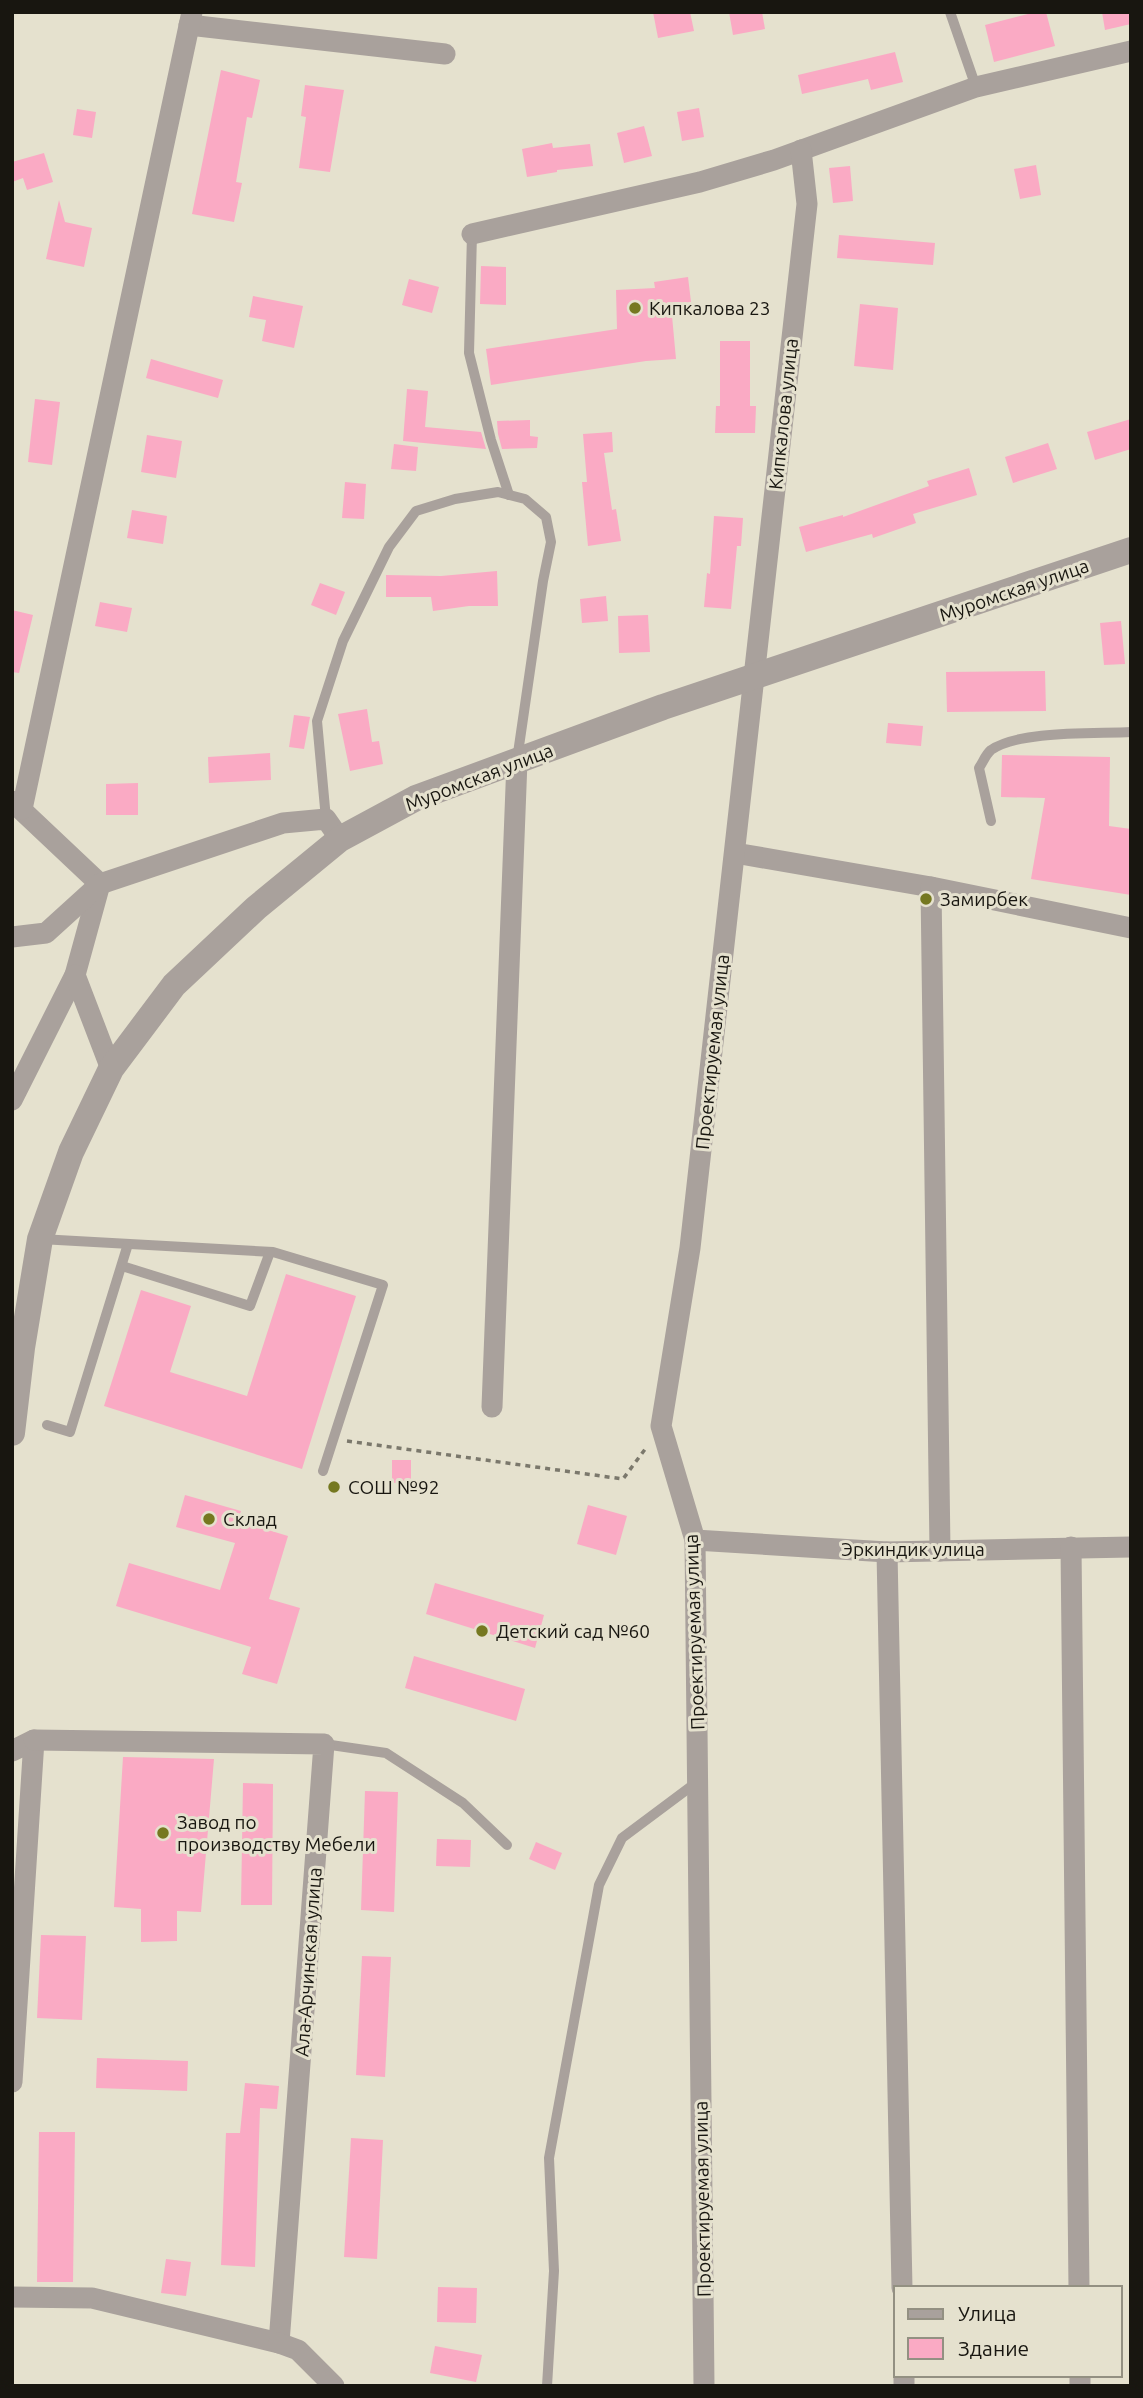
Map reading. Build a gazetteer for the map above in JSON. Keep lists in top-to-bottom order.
{
  "streets": {
    "street": [
      "Кипкалова улица",
      "Муромская улица",
      "Проектируемая улица",
      "Эркиндик улица",
      "Ала-Арчинская улица"
    ]
  },
  "crossings": [
    ["Кипкалова улица", "Муромская улица"],
    ["Кипкалова улица", "Проектируемая улица"],
    ["Муромская улица", "Проектируемая улица"],
    ["Проектируемая улица", "Эркиндик улица"]
  ],
  "places": [
    "Кипкалова 23",
    "Замирбек",
    "СОШ №92",
    "Склад",
    "Детский сад №60",
    "Завод по производству Мебели"
  ],
  "legend": ["Улица", "Здание"]
}
